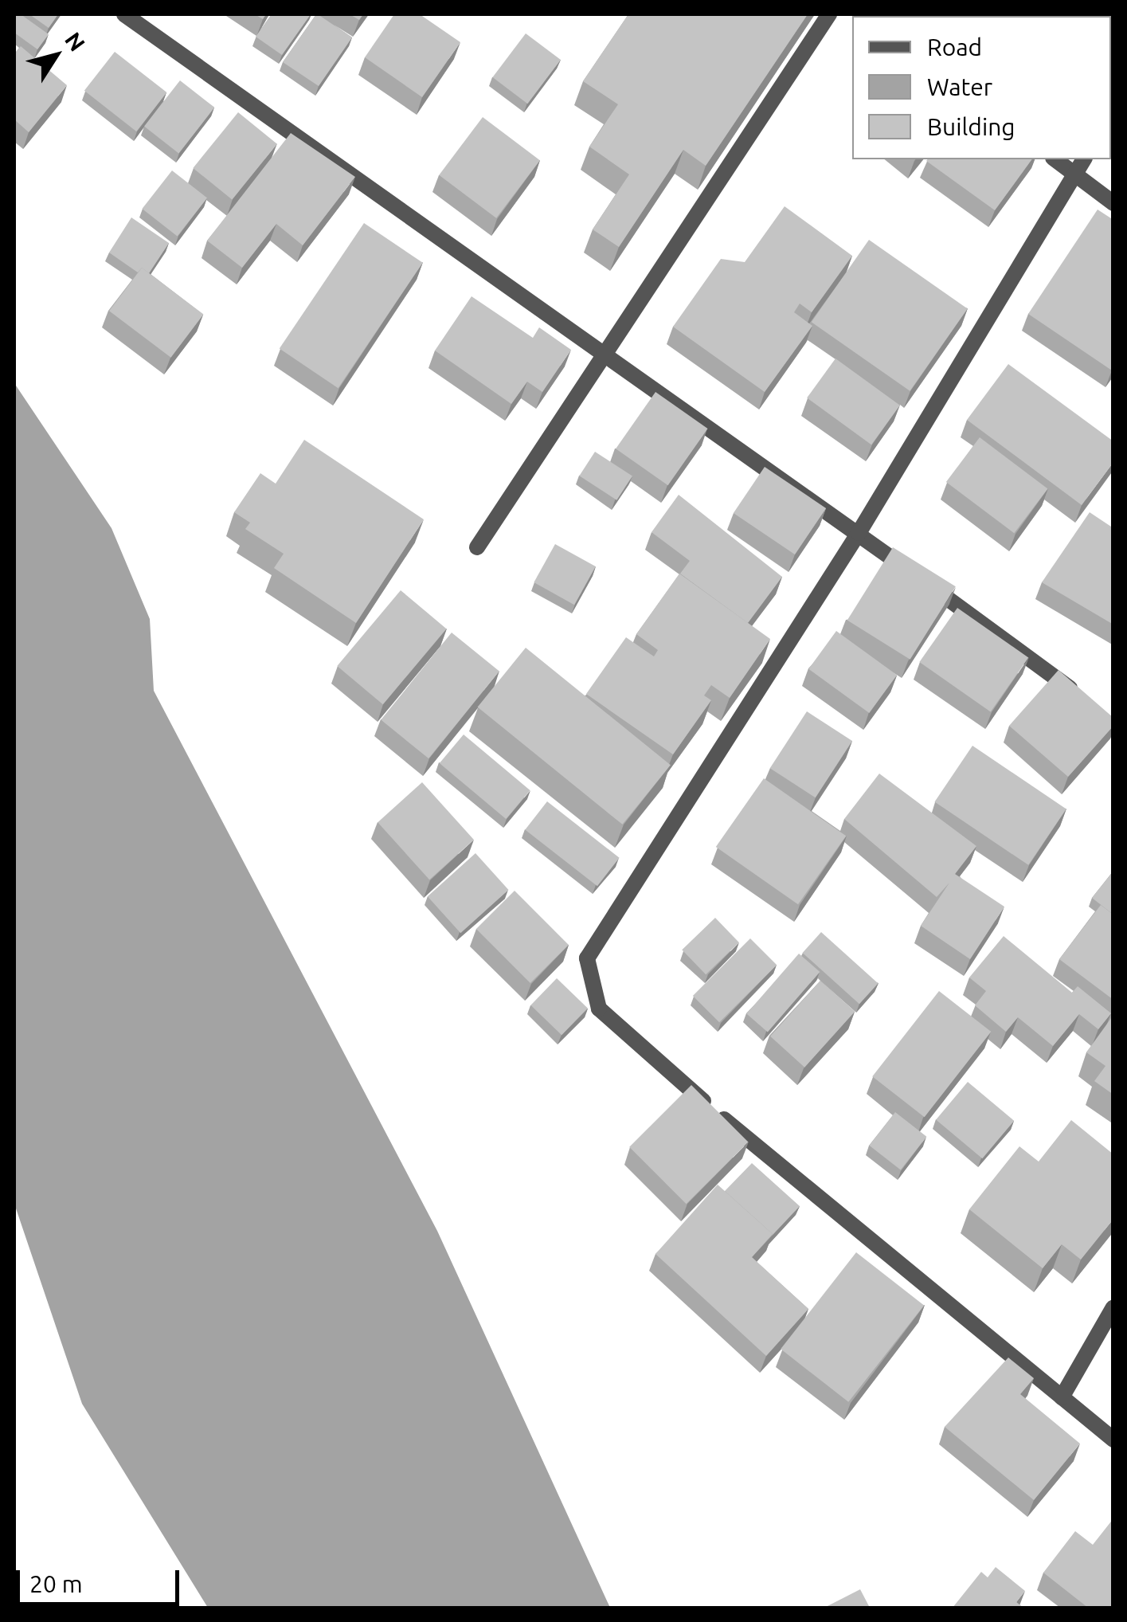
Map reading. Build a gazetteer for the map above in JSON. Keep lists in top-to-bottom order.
{
  "legend": ["Road", "Water", "Building"],
  "scale_bar": "20 m",
  "north": "top right"
}
